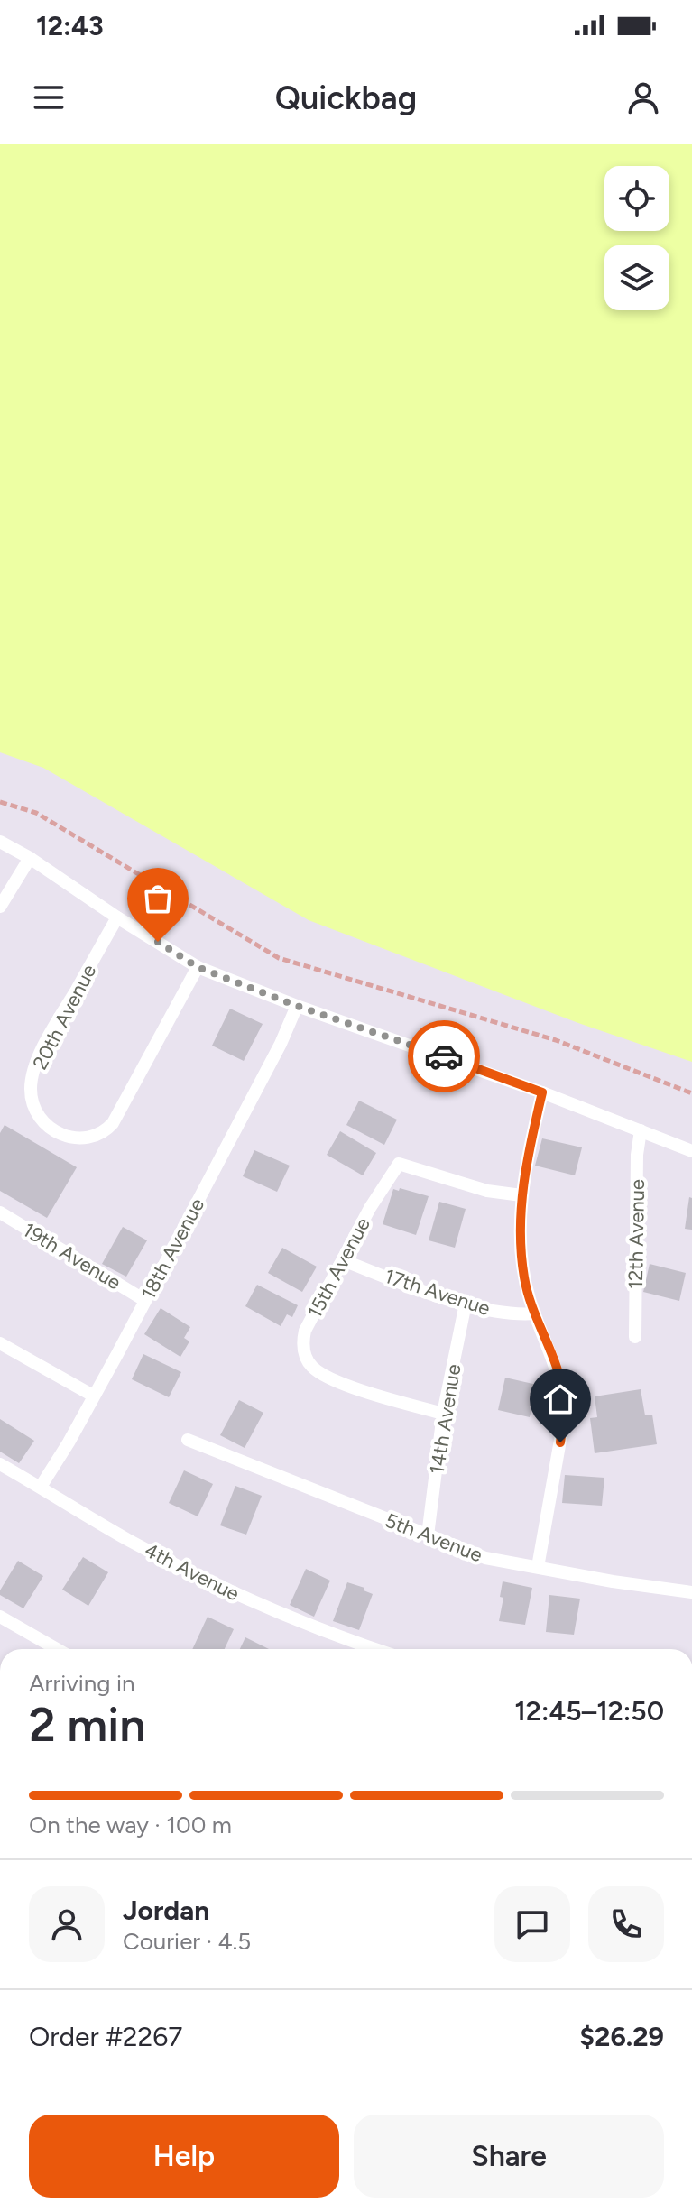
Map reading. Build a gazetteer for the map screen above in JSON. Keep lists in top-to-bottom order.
{
  "streets": {
    "lane": [
      "20th Avenue",
      "12th Avenue",
      "18th Avenue",
      "19th Avenue",
      "15th Avenue",
      "17th Avenue",
      "14th Avenue",
      "5th Avenue",
      "4th Avenue"
    ]
  },
  "crossings": [
    ["18th Avenue", "19th Avenue"],
    ["18th Avenue", "4th Avenue"],
    ["15th Avenue", "17th Avenue"],
    ["15th Avenue", "14th Avenue"],
    ["17th Avenue", "14th Avenue"],
    ["14th Avenue", "5th Avenue"]
  ],
  "page": {
    "status": "12:43",
    "header": "Quickbag",
    "heading": ["2 min", "Arriving in", "12:45–12:50"],
    "panel": [
      "Jordan",
      "Courier · 4.5",
      "Order #2267",
      "$26.29"
    ],
    "bar": "On the way · 100 m",
    "buttons": ["Help", "Share"]
  }
}
